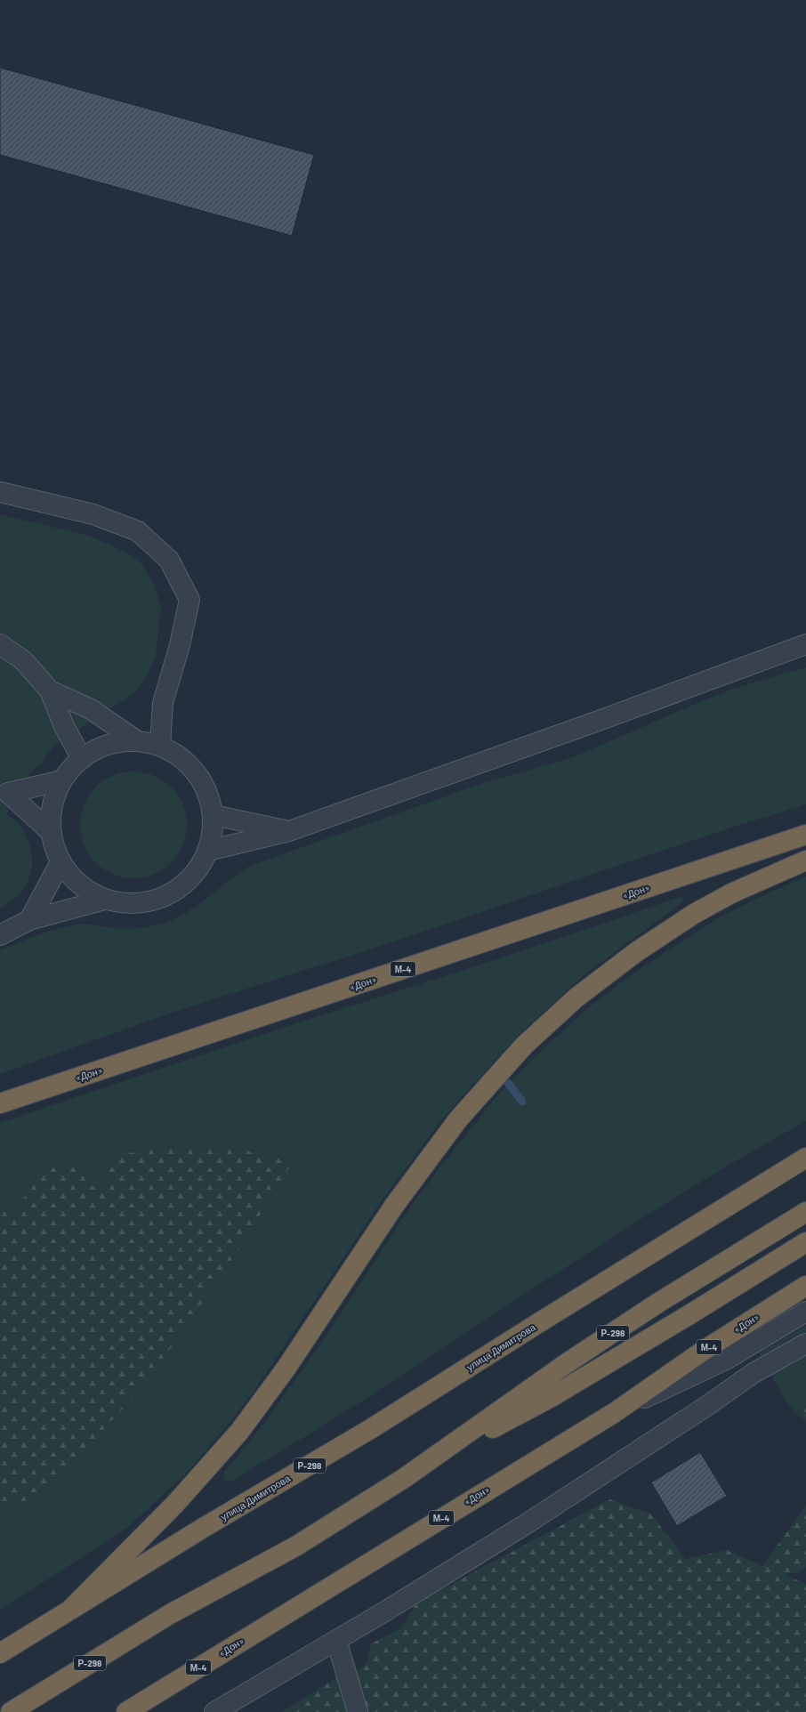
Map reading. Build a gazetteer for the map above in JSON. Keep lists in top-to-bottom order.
{
  "streets": {
    "highway": [
      "«Дон»",
      "М-4",
      "Р-298",
      "улица Димитрова"
    ]
  }
}
